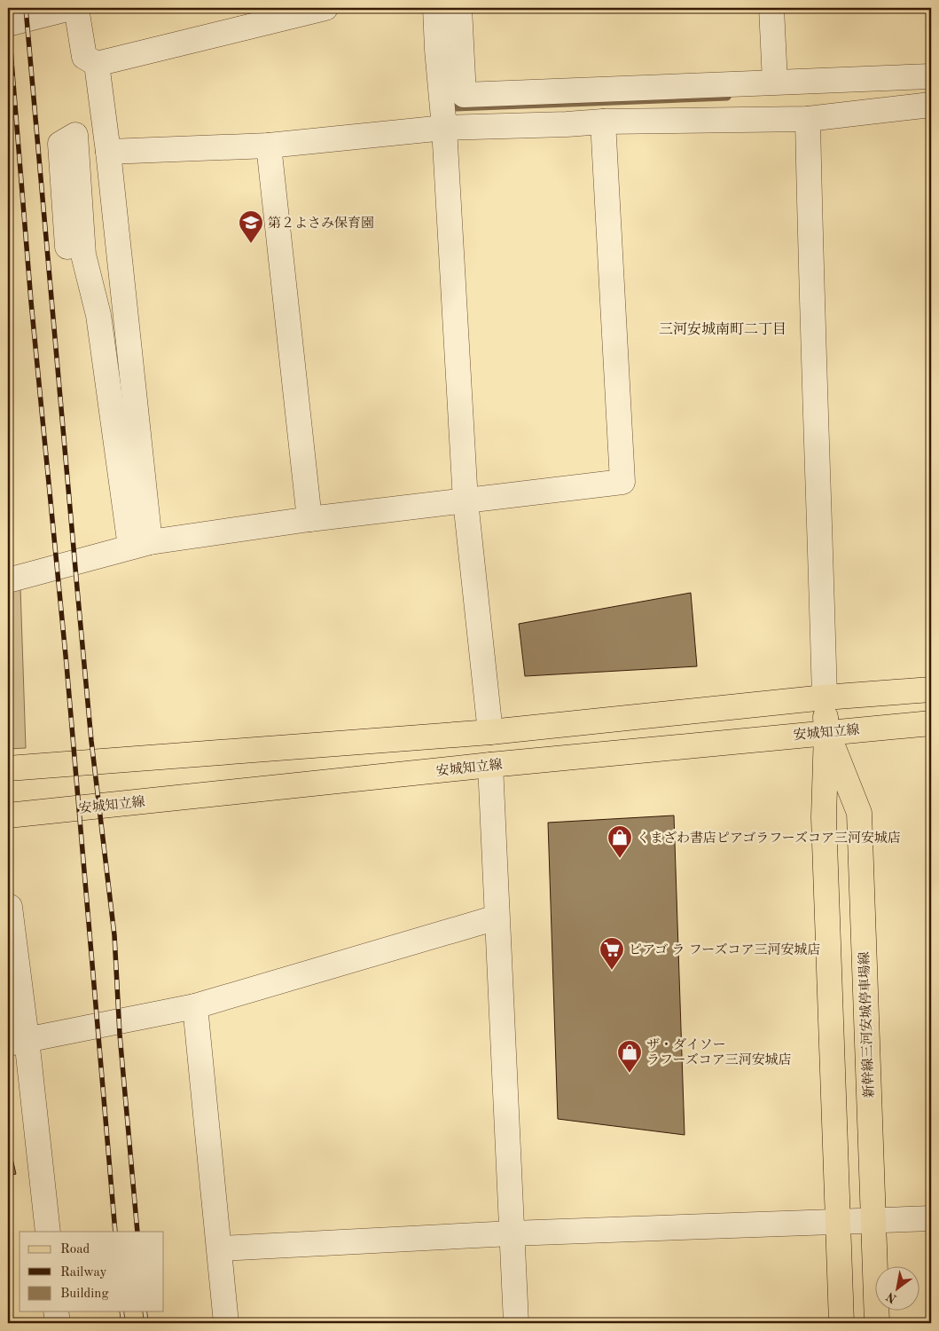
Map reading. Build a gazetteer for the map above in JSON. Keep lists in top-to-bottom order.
{
  "streets": {
    "main road": ["安城知立線", "新幹線三河安城停車場線"]
  },
  "crossings": [
    ["安城知立線", "新幹線三河安城停車場線"]
  ],
  "districts": ["三河安城南町二丁目"],
  "places": {
    "school or university": ["第２よさみ保育園"],
    "shop": ["くまざわ書店ピアゴラフーズコア三河安城店", "ザ・ダイソー ラフーズコア三河安城店"],
    "supermarket": ["ピアゴ ラ フーズコア三河安城店"]
  },
  "legend": ["Road", "Railway", "Building"],
  "north": "bottom left"
}
